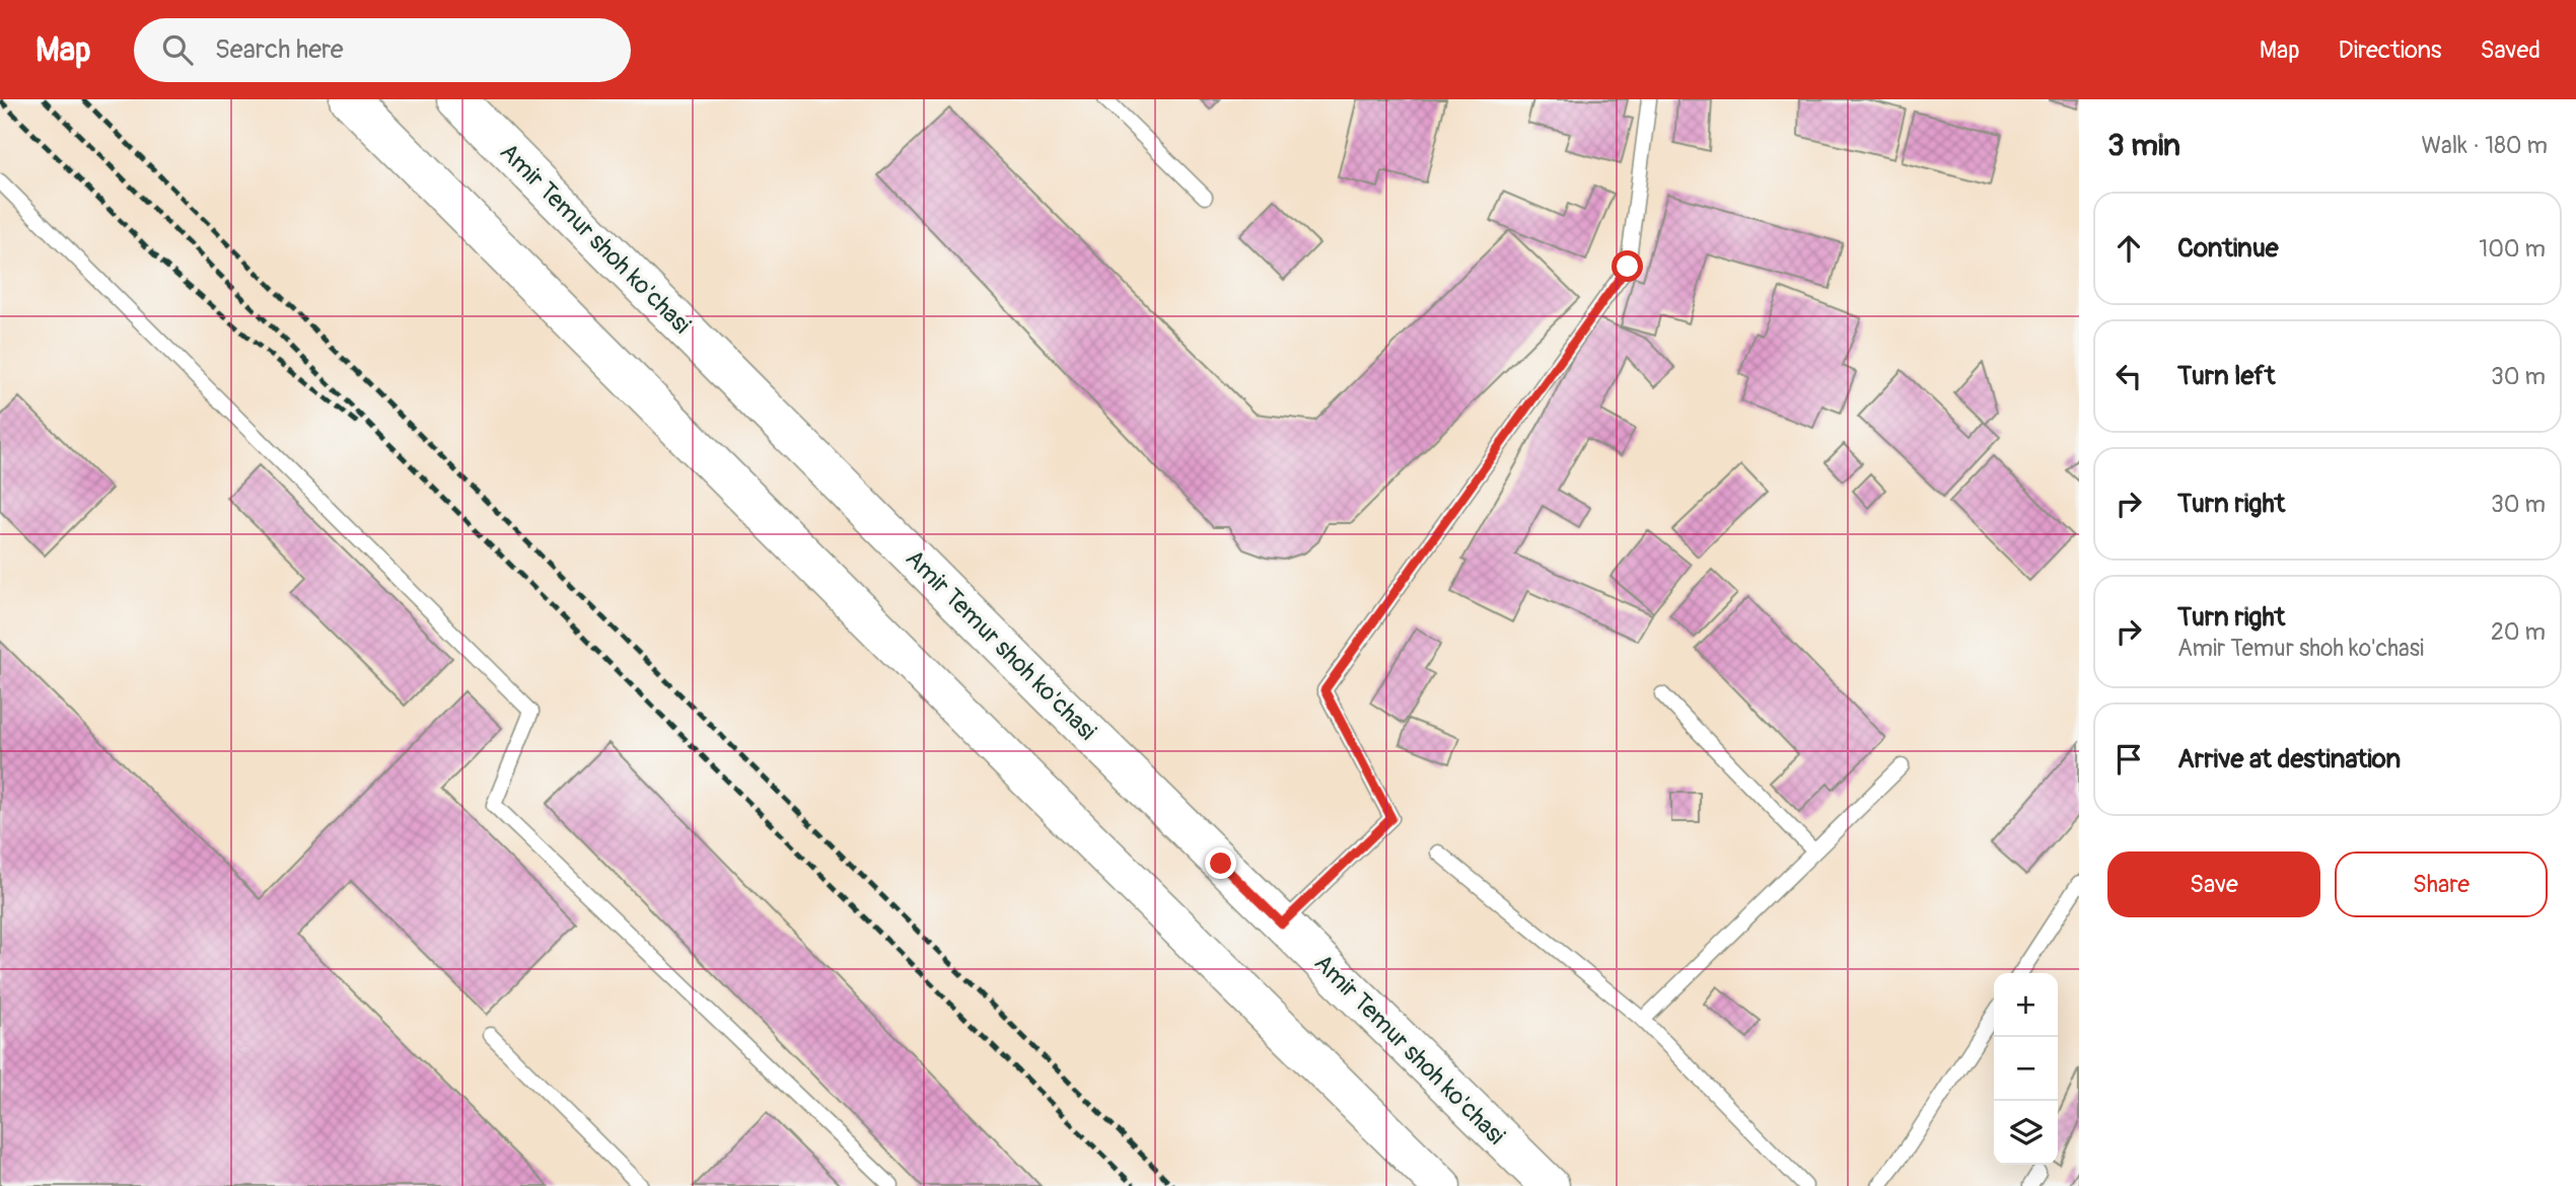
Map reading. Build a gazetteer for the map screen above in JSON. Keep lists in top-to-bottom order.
{
  "streets": {
    "main road": ["Amir Temur shoh ko'chasi"]
  },
  "page": {
    "header": "Map",
    "search": "Search here",
    "nav": ["Map", "Directions", "Saved"],
    "heading": ["3 min", "Walk · 180 m"],
    "list": [
      ["Continue", "100 m"],
      ["Turn left", "30 m"],
      ["Turn right", "30 m"],
      ["Turn right", "Amir Temur shoh ko'chasi", "20 m"],
      "Arrive at destination"
    ],
    "buttons": ["Save", "Share"],
    "map_buttons": ["+", "−"]
  }
}
